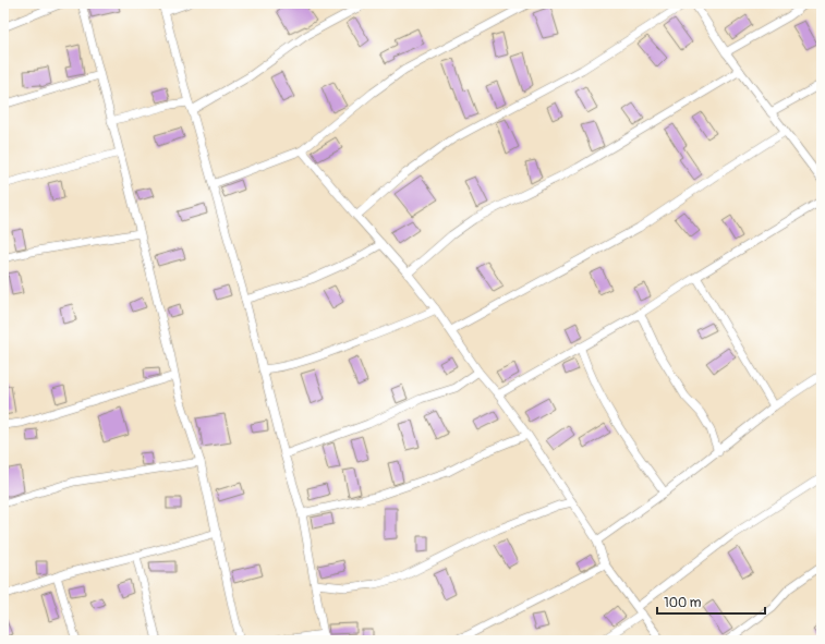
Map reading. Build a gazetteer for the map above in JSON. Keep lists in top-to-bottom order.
{
  "scale_bar": "100 m"
}
